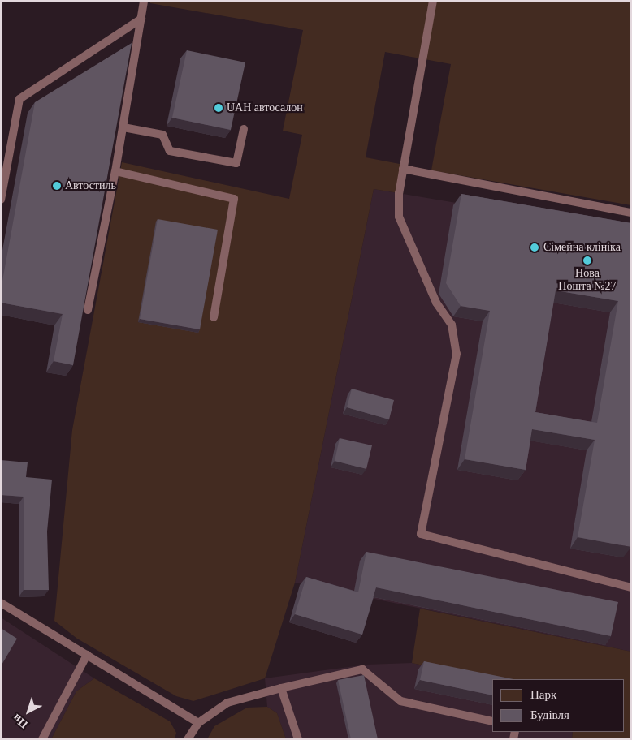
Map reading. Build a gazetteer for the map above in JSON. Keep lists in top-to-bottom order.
{
  "places": [
    "UAH автосалон",
    "Автостиль",
    "Сімейна клініка",
    "Нова Пошта №27"
  ],
  "legend": ["Парк", "Будівля"],
  "north": "bottom left"
}
